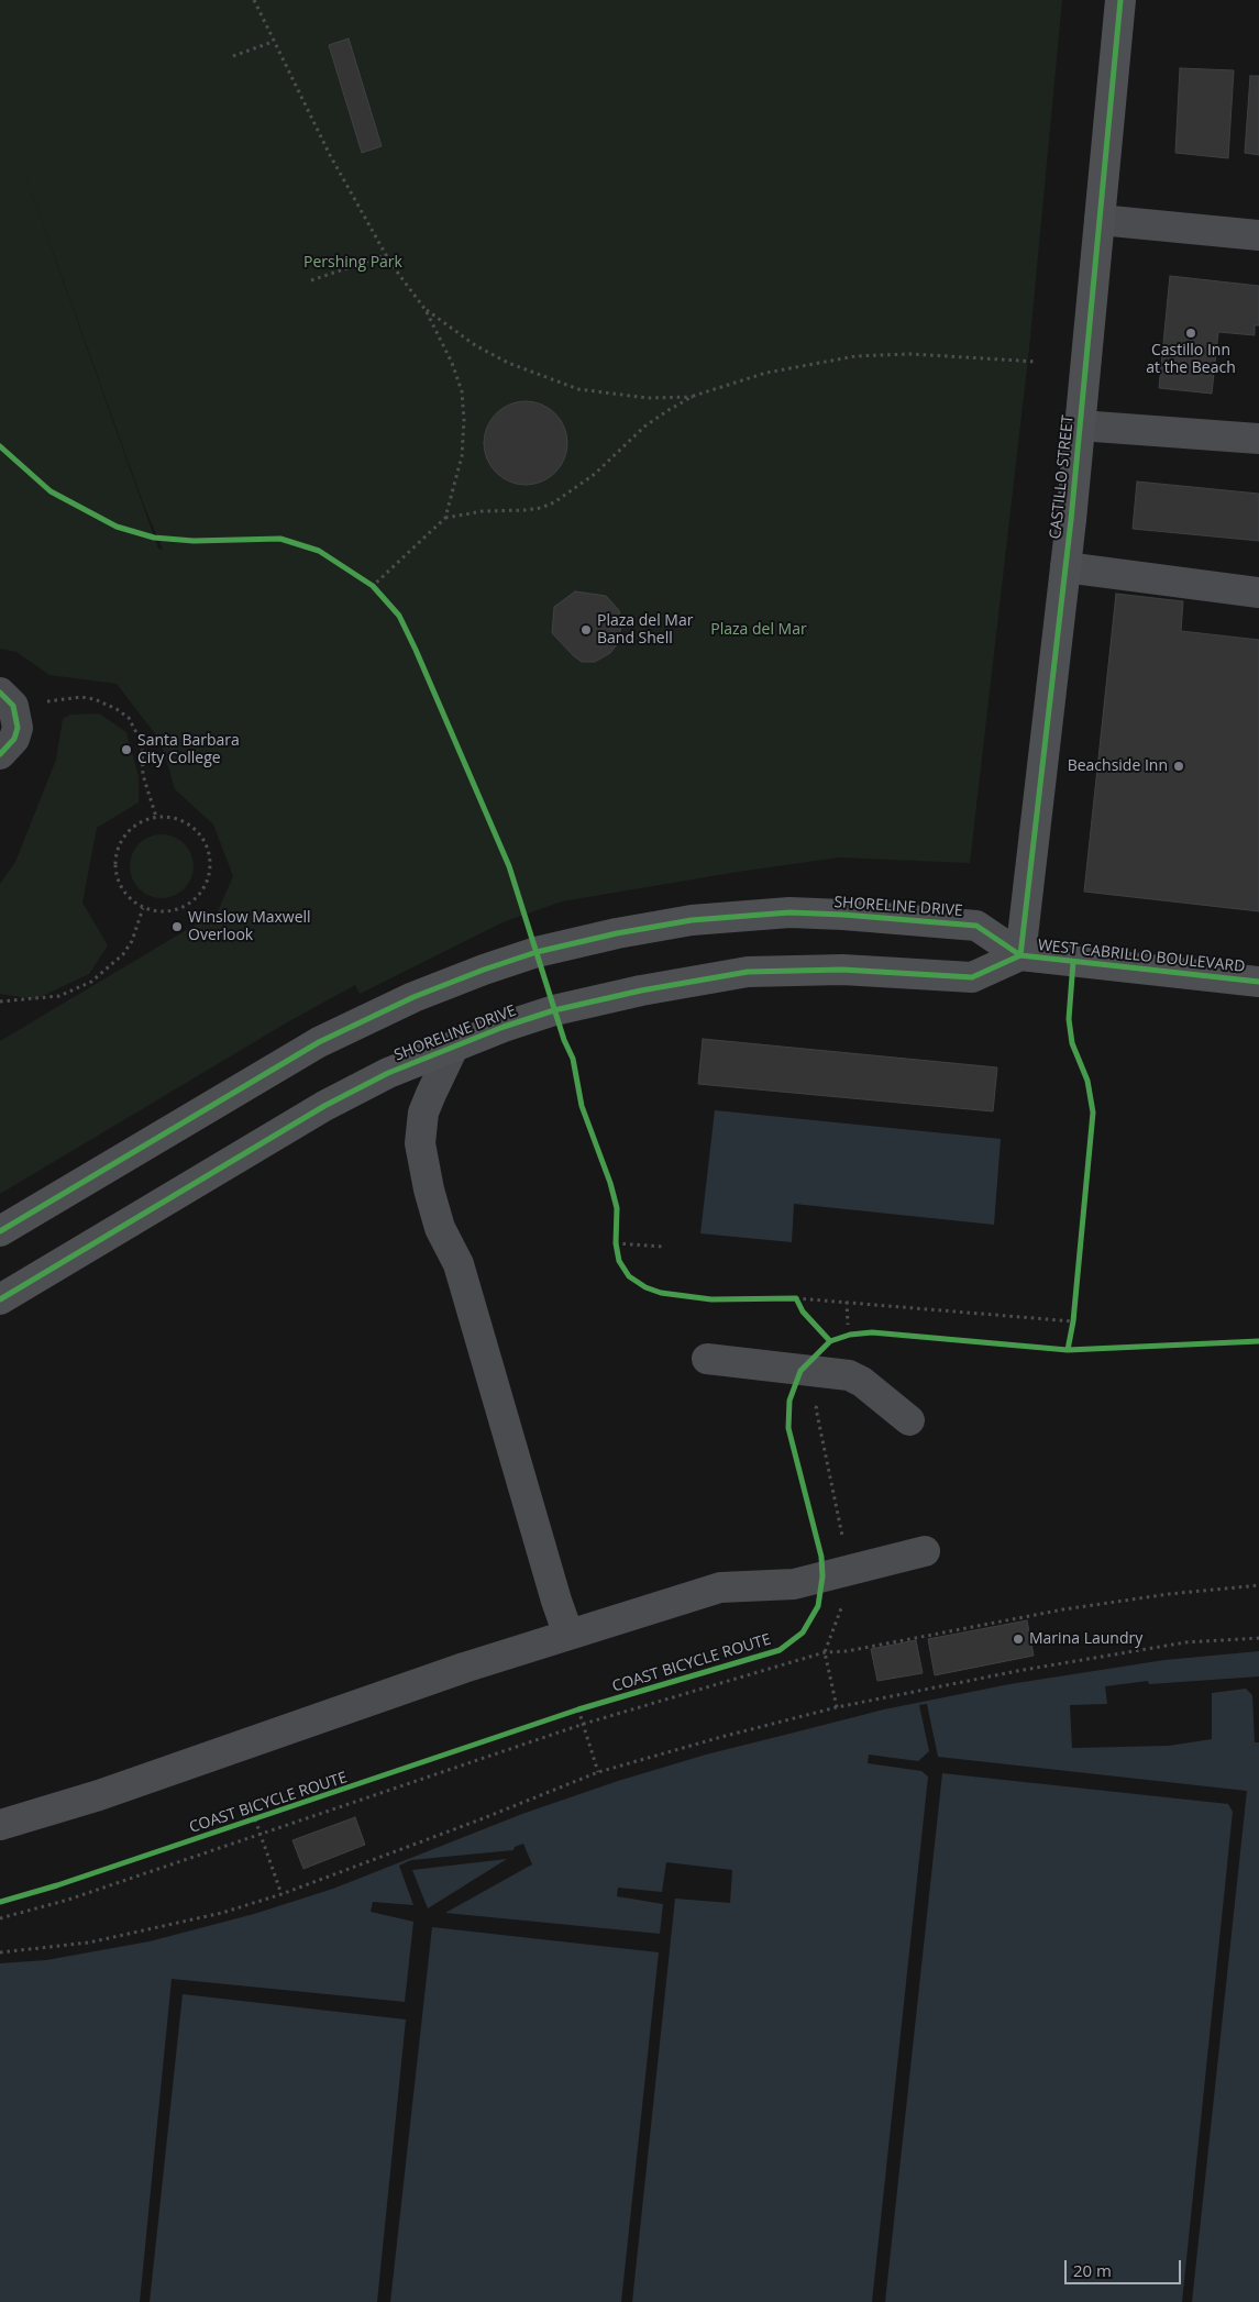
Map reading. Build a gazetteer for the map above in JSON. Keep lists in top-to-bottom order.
{
  "streets": {
    "main road": ["CASTILLO STREET", "SHORELINE DRIVE", "WEST CABRILLO BOULEVARD"],
    "cycle path": ["COAST BICYCLE ROUTE"]
  },
  "crossings": [
    ["CASTILLO STREET", "SHORELINE DRIVE"],
    ["CASTILLO STREET", "WEST CABRILLO BOULEVARD"],
    ["SHORELINE DRIVE", "WEST CABRILLO BOULEVARD"]
  ],
  "parks": ["Pershing Park", "Plaza del Mar"],
  "places": [
    "Castillo Inn at the Beach",
    "Plaza del Mar Band Shell",
    "Santa Barbara City College",
    "Beachside Inn",
    "Winslow Maxwell Overlook",
    "Marina Laundry"
  ],
  "scale_bar": "20 m"
}
